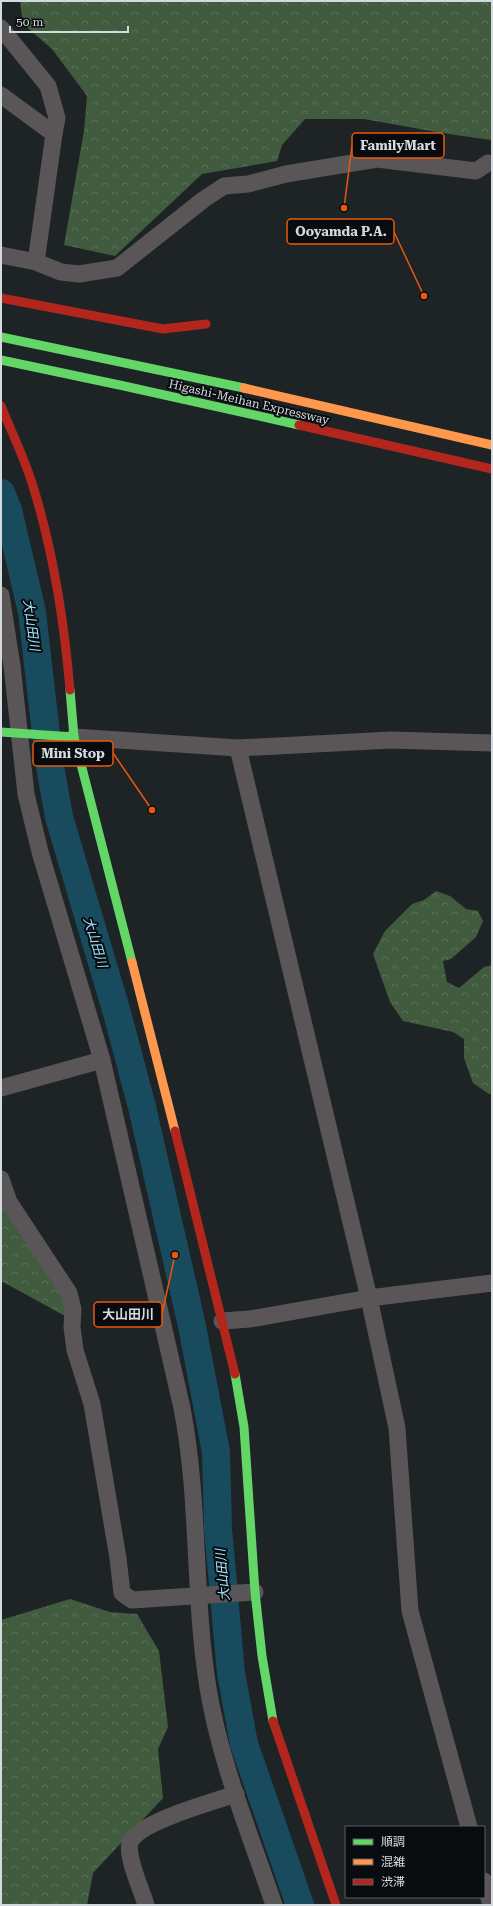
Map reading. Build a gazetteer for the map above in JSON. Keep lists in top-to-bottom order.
{
  "streets": {
    "main road": ["Higashi-Meihan Expressway"]
  },
  "water": ["大山田川"],
  "places": [
    "FamilyMart",
    "Ooyamda P.A.",
    "Mini Stop",
    "大山田川"
  ],
  "legend": ["順調", "混雑", "渋滞"],
  "scale_bar": "50 m"
}
